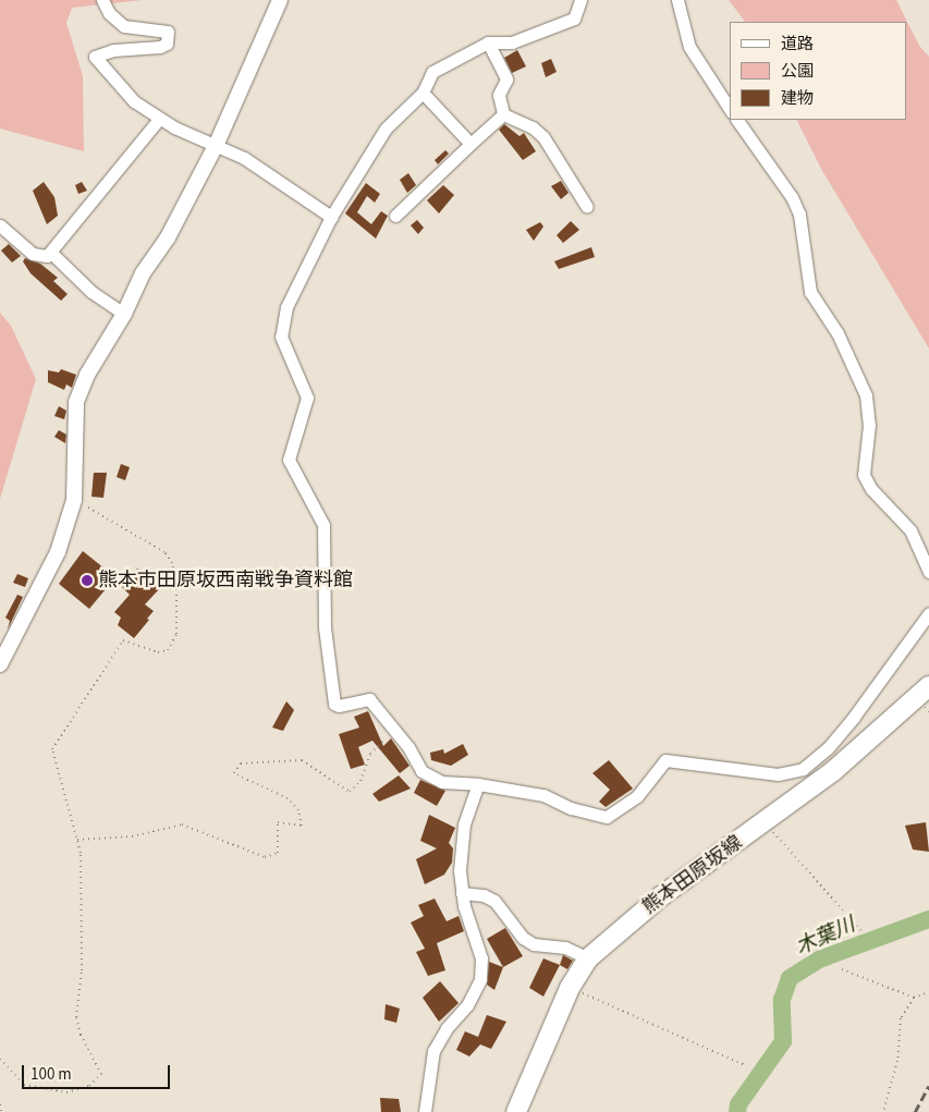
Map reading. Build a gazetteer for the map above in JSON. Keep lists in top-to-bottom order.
{
  "streets": {
    "main road": ["熊本田原坂線"]
  },
  "water": ["木葉川"],
  "places": ["熊本市田原坂西南戦争資料館"],
  "legend": ["道路", "公園", "建物"],
  "scale_bar": "100 m"
}
